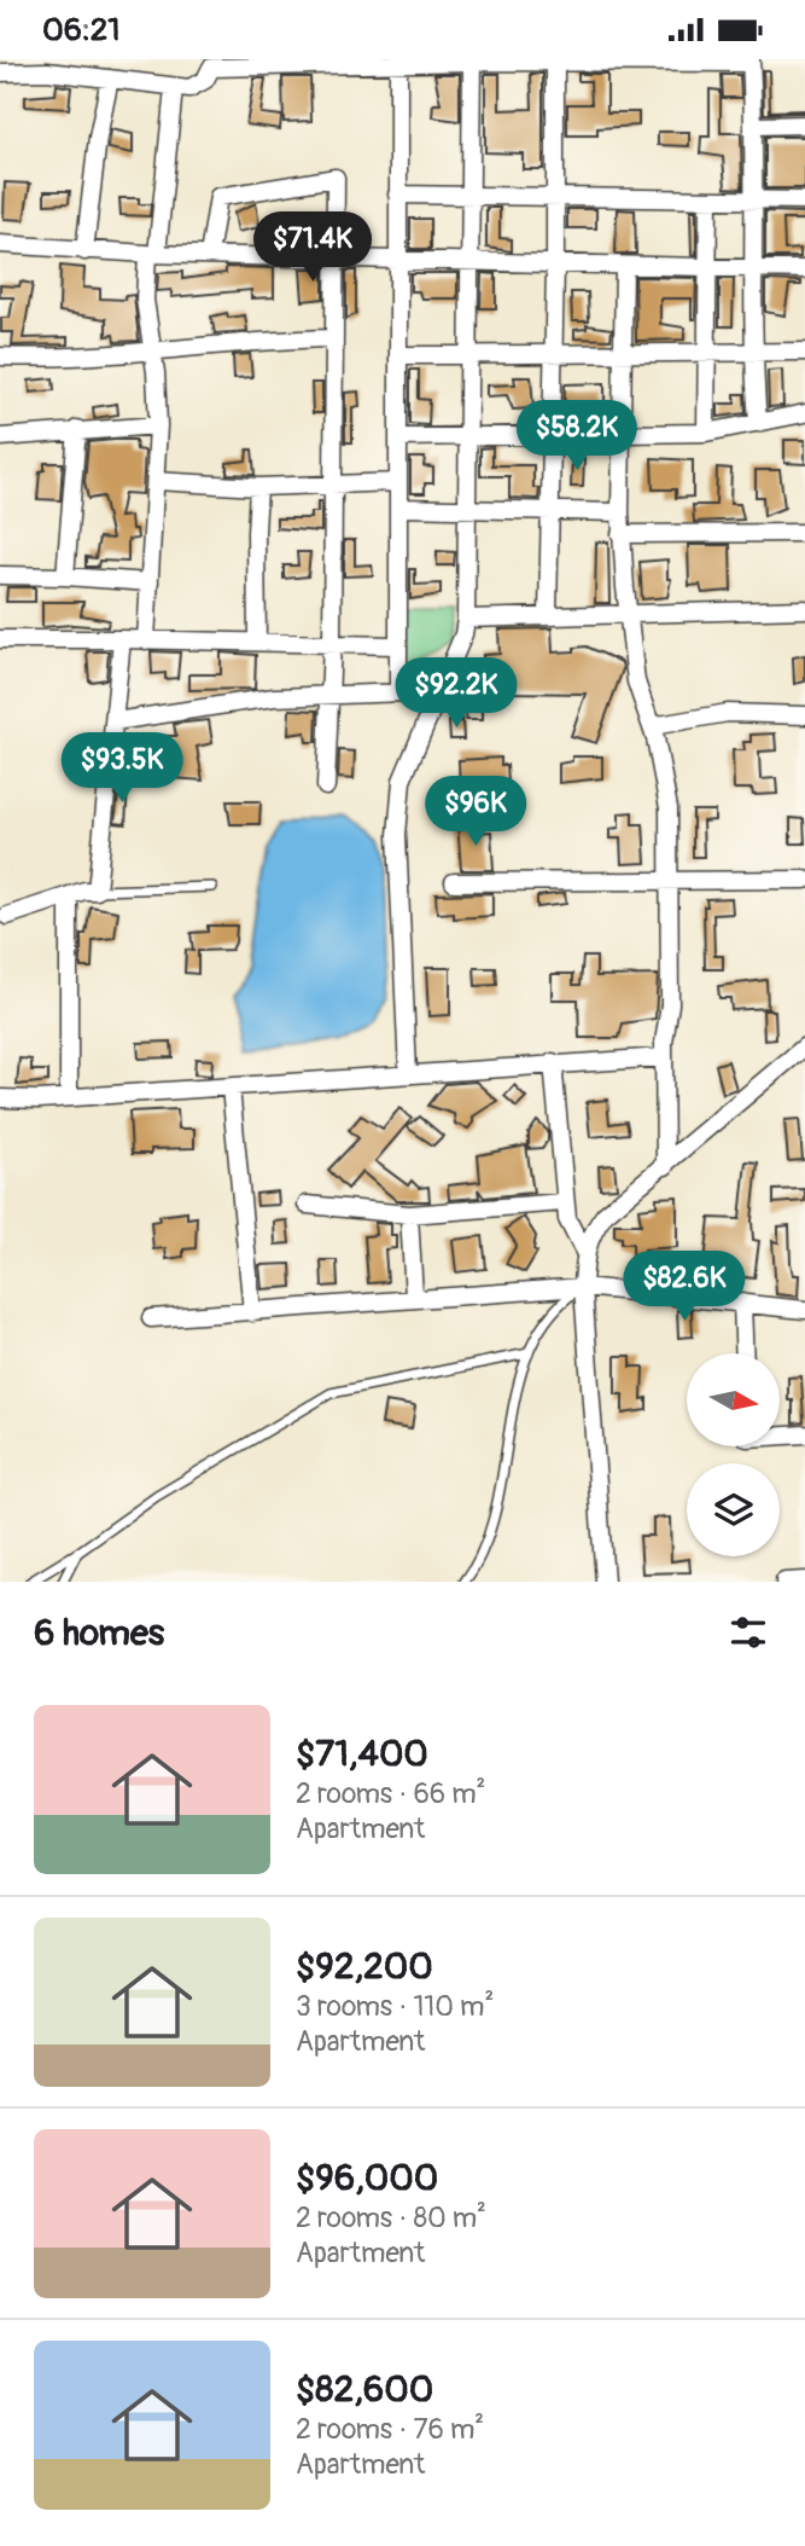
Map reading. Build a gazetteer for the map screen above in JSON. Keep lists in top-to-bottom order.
{
  "north": "right",
  "page": {
    "status": "06:21",
    "price": [
      "$71.4K",
      "$58.2K",
      "$92.2K",
      "$93.5K",
      "$96K",
      "$82.6K"
    ],
    "heading": "6 homes",
    "list": [
      {
        "name": "$71,400",
        "note": "2 rooms · 66 m² · Apartment"
      },
      {
        "name": "$92,200",
        "note": "3 rooms · 110 m² · Apartment"
      },
      {
        "name": "$96,000",
        "note": "2 rooms · 80 m² · Apartment"
      },
      {
        "name": "$82,600",
        "note": "2 rooms · 76 m² · Apartment"
      }
    ]
  }
}
